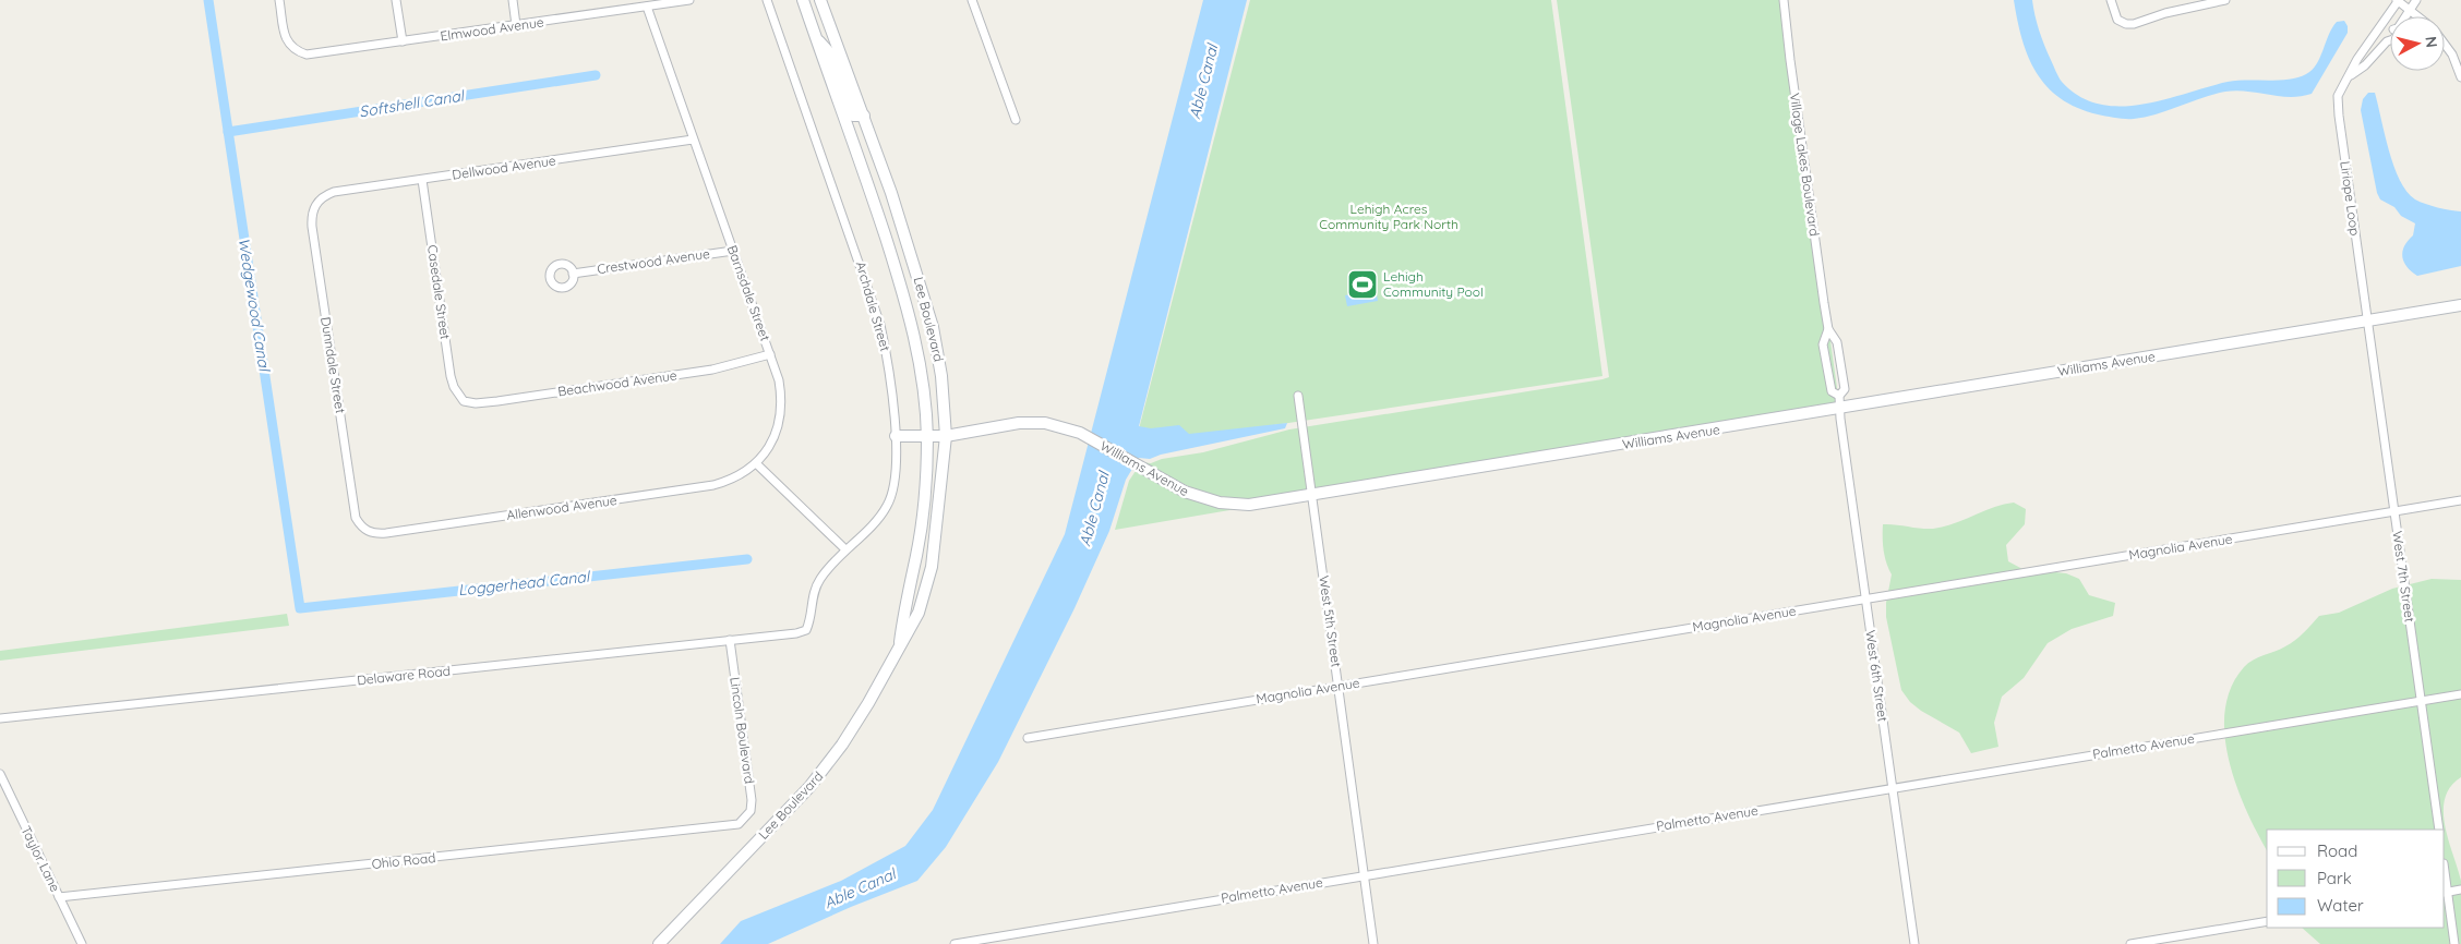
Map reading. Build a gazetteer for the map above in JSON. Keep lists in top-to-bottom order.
{
  "streets": {
    "main road": ["Lee Boulevard", "Williams Avenue"],
    "street": [
      "Elmwood Avenue",
      "Village Lakes Boulevard",
      "Dellwood Avenue",
      "Liriope Loop",
      "Crestwood Avenue",
      "Casedale Street",
      "Barnsdale Street",
      "Archdale Street",
      "Dunndale Street",
      "Beachwood Avenue",
      "Allenwood Avenue",
      "Magnolia Avenue",
      "West 7th Street",
      "West 5th Street",
      "Delaware Road",
      "West 6th Street",
      "Lincoln Boulevard",
      "Palmetto Avenue",
      "Taylor Lane",
      "Ohio Road"
    ]
  },
  "crossings": [
    ["Elmwood Avenue", "Barnsdale Street"],
    ["Village Lakes Boulevard", "Williams Avenue"],
    ["Village Lakes Boulevard", "West 6th Street"],
    ["Dellwood Avenue", "Casedale Street"],
    ["Dellwood Avenue", "Barnsdale Street"],
    ["Dellwood Avenue", "Dunndale Street"],
    ["Liriope Loop", "Williams Avenue"],
    ["Liriope Loop", "West 7th Street"],
    ["Crestwood Avenue", "Barnsdale Street"],
    ["Casedale Street", "Beachwood Avenue"],
    ["Barnsdale Street", "Beachwood Avenue"],
    ["Barnsdale Street", "Allenwood Avenue"],
    ["Archdale Street", "Williams Avenue"],
    ["Archdale Street", "Delaware Road"],
    ["Lee Boulevard", "Williams Avenue"],
    ["Williams Avenue", "West 7th Street"],
    ["Williams Avenue", "West 5th Street"],
    ["Williams Avenue", "West 6th Street"],
    ["Dunndale Street", "Allenwood Avenue"],
    ["Magnolia Avenue", "West 7th Street"],
    ["Magnolia Avenue", "West 5th Street"],
    ["Magnolia Avenue", "West 6th Street"],
    ["West 7th Street", "Palmetto Avenue"],
    ["West 5th Street", "Palmetto Avenue"],
    ["Delaware Road", "Lincoln Boulevard"],
    ["West 6th Street", "Palmetto Avenue"],
    ["Lincoln Boulevard", "Ohio Road"],
    ["Taylor Lane", "Ohio Road"]
  ],
  "water": [
    "Able Canal",
    "Softshell Canal",
    "Wedgewood Canal",
    "Loggerhead Canal"
  ],
  "parks": ["Lehigh Acres Community Park North"],
  "places": {
    "sports": ["Lehigh Community Pool"]
  },
  "legend": ["Road", "Park", "Water"],
  "north": "right"
}
